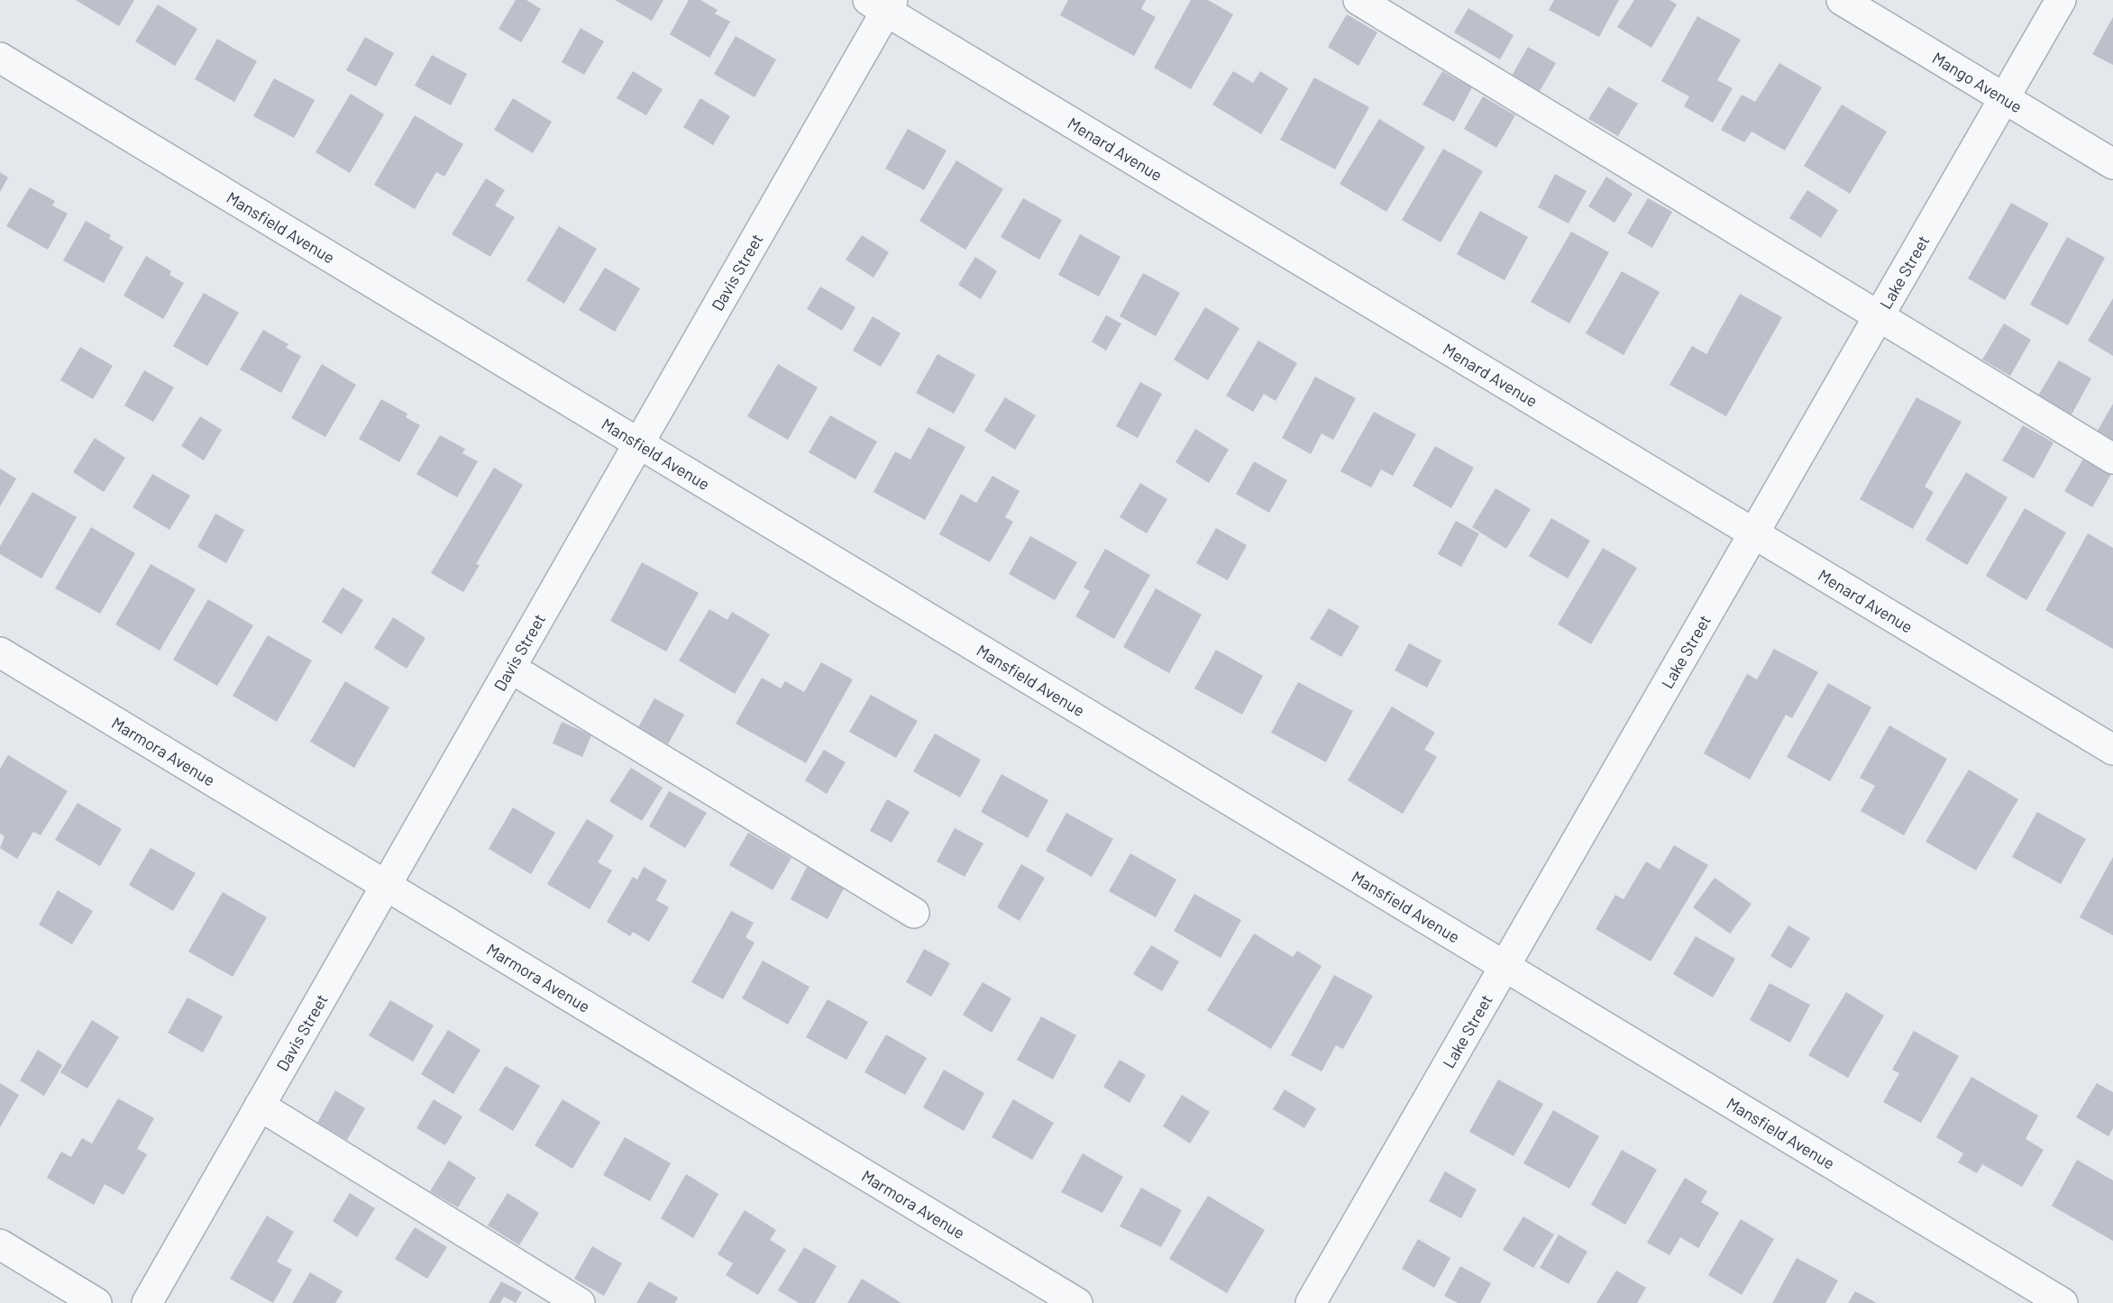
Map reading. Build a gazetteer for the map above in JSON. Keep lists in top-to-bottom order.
{
  "streets": {
    "street": [
      "Mango Avenue",
      "Menard Avenue",
      "Mansfield Avenue",
      "Davis Street",
      "Lake Street",
      "Marmora Avenue"
    ]
  },
  "crossings": [
    ["Mango Avenue", "Lake Street"],
    ["Menard Avenue", "Davis Street"],
    ["Menard Avenue", "Lake Street"],
    ["Mansfield Avenue", "Davis Street"],
    ["Mansfield Avenue", "Lake Street"],
    ["Davis Street", "Marmora Avenue"]
  ]
}
